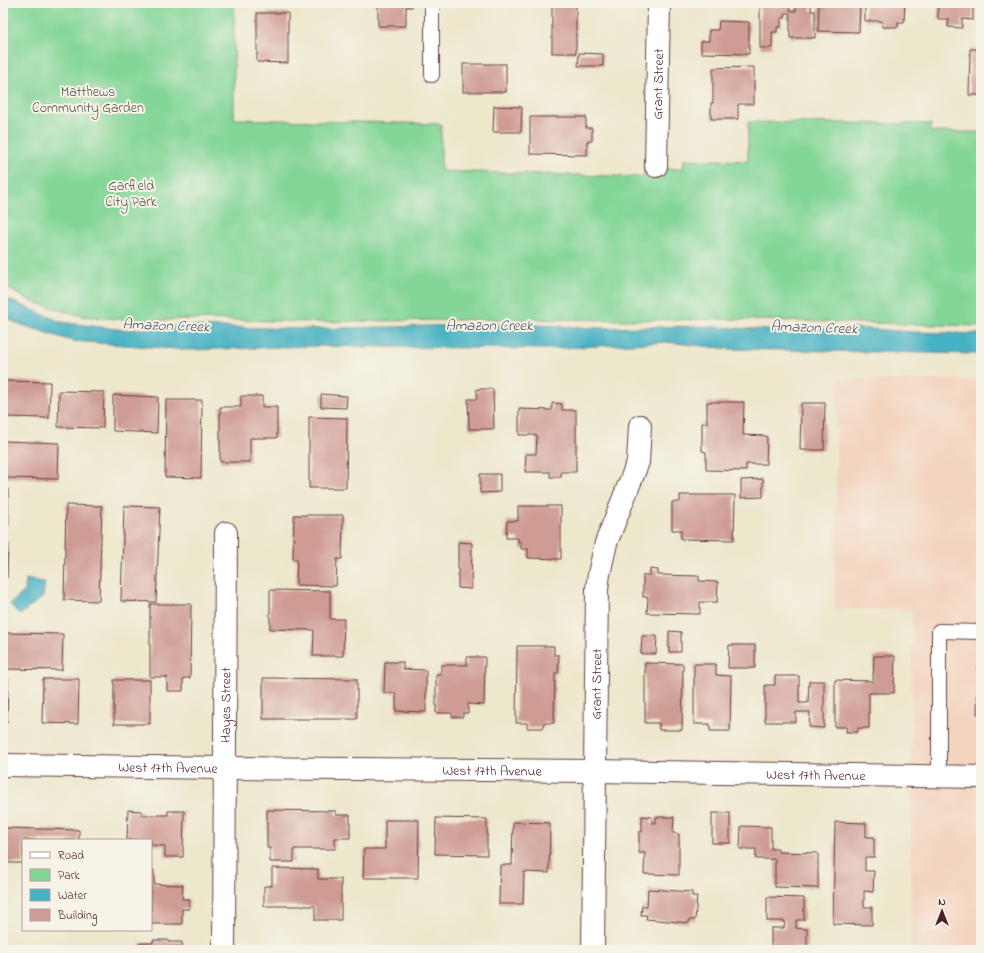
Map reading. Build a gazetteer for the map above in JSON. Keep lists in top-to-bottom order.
{
  "streets": {
    "street": ["Grant Street", "Hayes Street", "West 17th Avenue"]
  },
  "crossings": [
    ["Grant Street", "West 17th Avenue"],
    ["Hayes Street", "West 17th Avenue"]
  ],
  "water": ["Amazon Creek"],
  "parks": ["Matthews Community Garden", "Garfield City Park"],
  "legend": [
    "Road",
    "Park",
    "Water",
    "Building"
  ],
  "north": "top"
}
